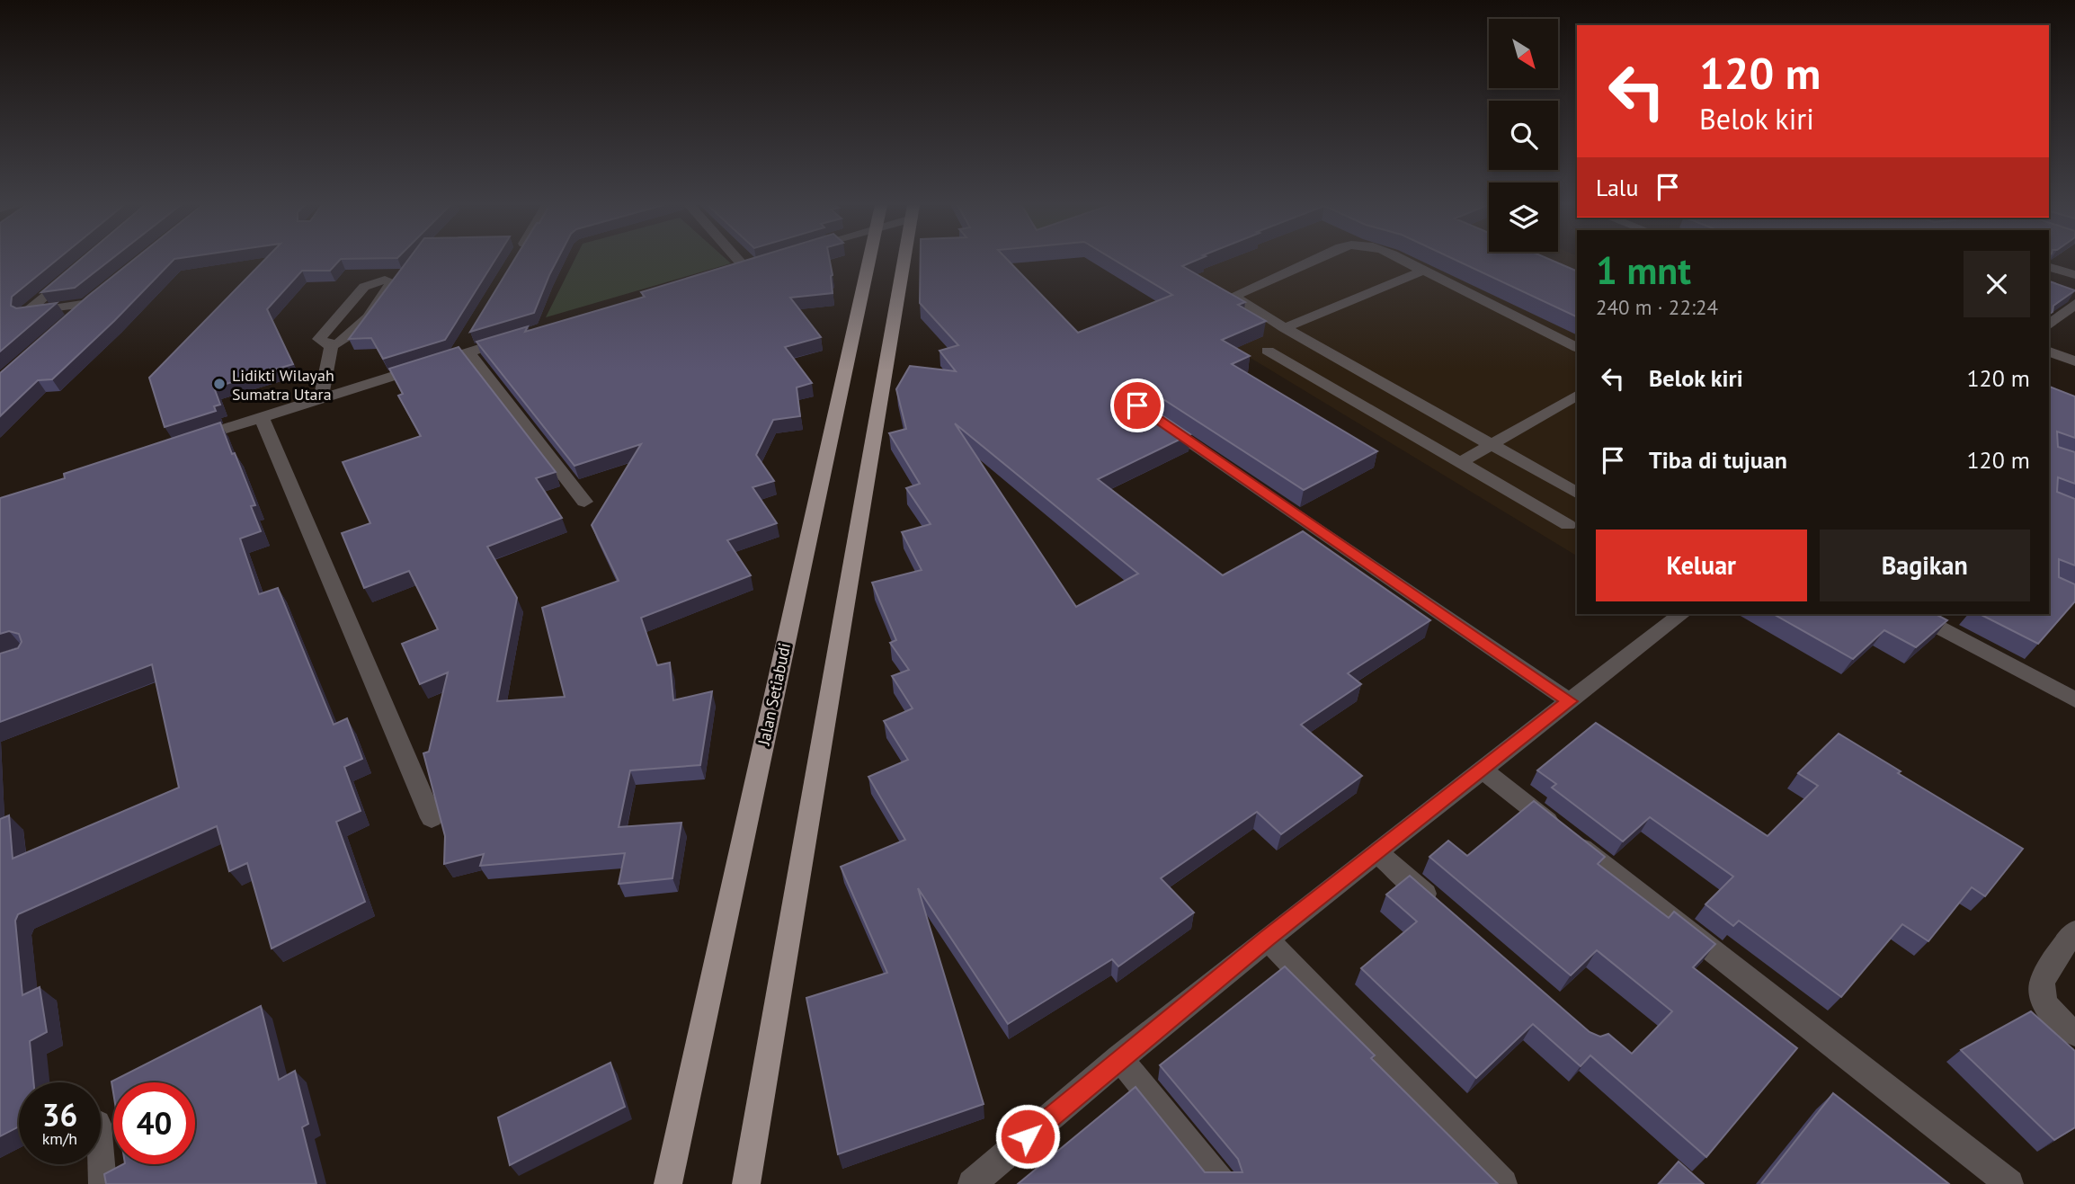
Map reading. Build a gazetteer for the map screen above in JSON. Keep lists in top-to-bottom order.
{
  "streets": {
    "main road": ["Jalan Setiabudi"]
  },
  "places": ["Lidikti Wilayah Sumatra Utara"],
  "north": "bottom right",
  "page": {
    "turn": ["120 m", "Belok kiri"],
    "then": "Lalu",
    "heading": ["1 mnt", "240 m · 22:24"],
    "list": [
      {
        "name": "Belok kiri",
        "value": "120 m"
      },
      {
        "name": "Tiba di tujuan",
        "value": "120 m"
      }
    ],
    "buttons": ["Keluar", "Bagikan"],
    "speed": "36 km/h",
    "limit": "40"
  }
}
